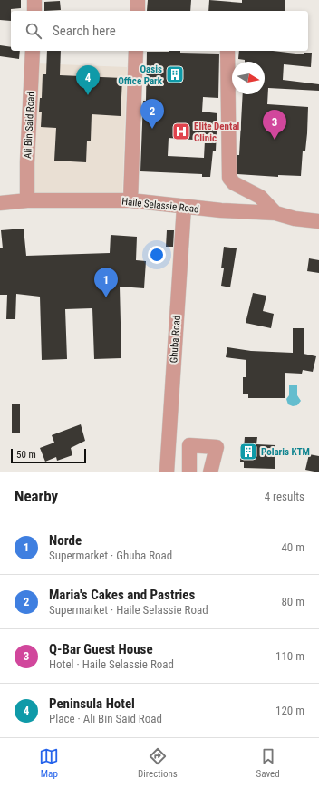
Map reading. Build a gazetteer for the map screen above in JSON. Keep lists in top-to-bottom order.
{
  "streets": {
    "street": ["Ali Bin Said Road", "Haile Selassie Road", "Ghuba Road"]
  },
  "crossings": [
    ["Ali Bin Said Road", "Haile Selassie Road"],
    ["Haile Selassie Road", "Ghuba Road"]
  ],
  "places": {
    "building": ["Oasis Office Park", "Polaris KTM"],
    "hospital": ["Elite Dental Clinic"]
  },
  "scale_bar": "50 m",
  "north": "right",
  "page": {
    "search": "Search here",
    "pins": [
      "4",
      "2",
      "3",
      "1"
    ],
    "scale": "50 m",
    "heading": ["Nearby", "4 results"],
    "list": [
      {
        "mark": "1",
        "name": "Norde",
        "note": "Supermarket · Ghuba Road",
        "value": "40 m"
      },
      {
        "mark": "2",
        "name": "Maria's Cakes and Pastries",
        "note": "Supermarket · Haile Selassie Road",
        "value": "80 m"
      },
      {
        "mark": "3",
        "name": "Q-Bar Guest House",
        "note": "Hotel · Haile Selassie Road",
        "value": "110 m"
      },
      {
        "mark": "4",
        "name": "Peninsula Hotel",
        "note": "Place · Ali Bin Said Road",
        "value": "120 m"
      }
    ],
    "nav": ["Map", "Directions", "Saved"]
  }
}
